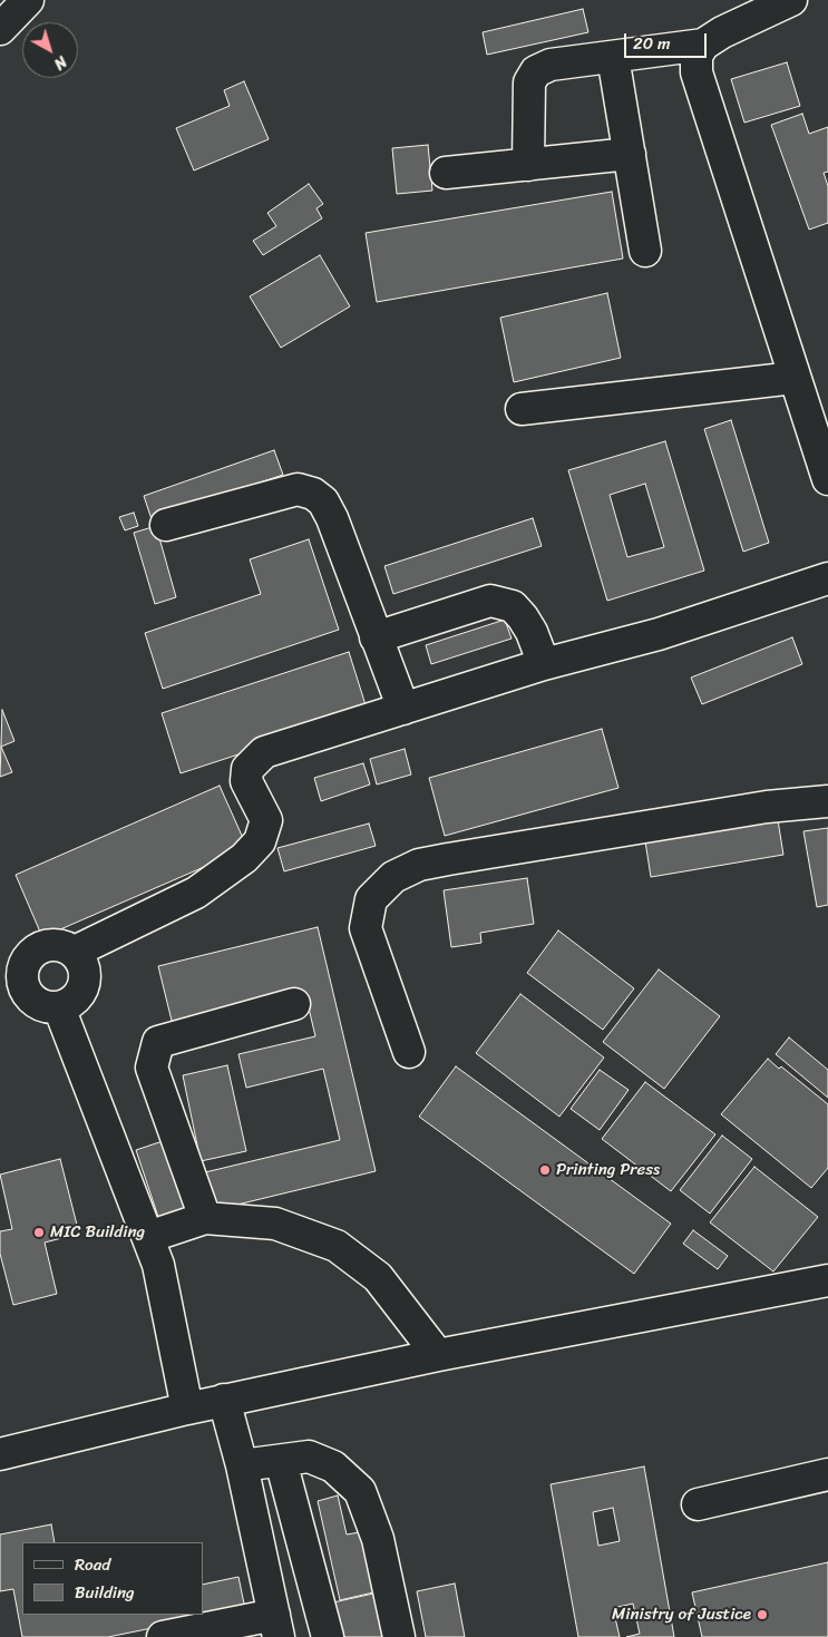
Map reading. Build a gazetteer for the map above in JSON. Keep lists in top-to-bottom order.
{
  "places": ["Printing Press", "MIC Building", "Ministry of Justice"],
  "legend": ["Road", "Building"],
  "scale_bar": "20 m",
  "north": "bottom right"
}
